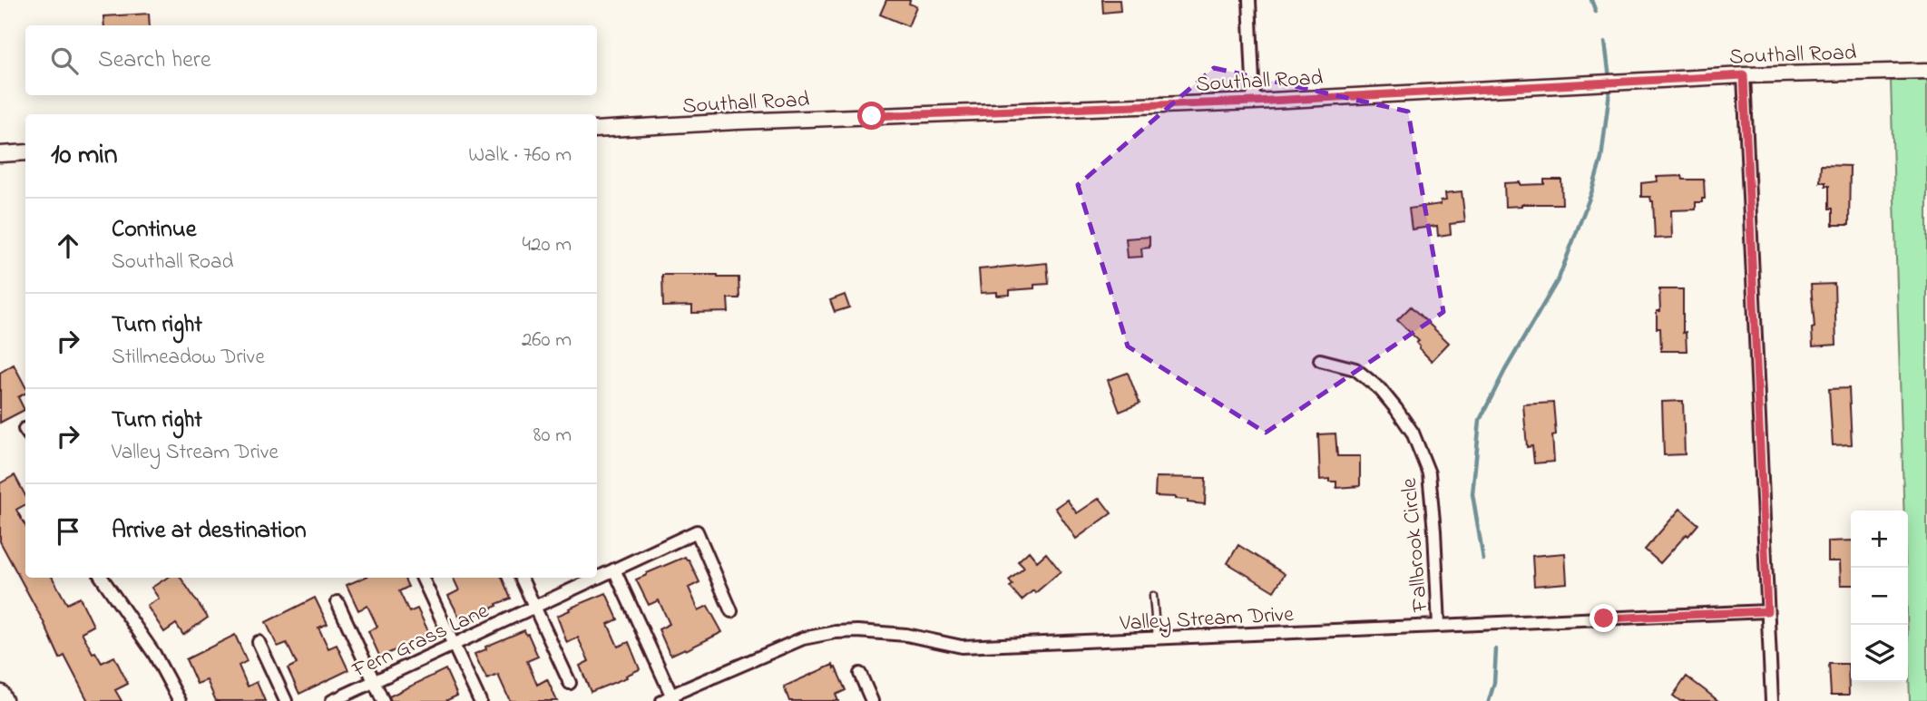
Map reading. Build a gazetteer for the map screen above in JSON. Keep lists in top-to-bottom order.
{
  "streets": {
    "street": [
      "Southall Road",
      "Fallbrook Circle",
      "Valley Stream Drive",
      "Fern Grass Lane"
    ]
  },
  "crossings": [
    ["Fallbrook Circle", "Valley Stream Drive"]
  ],
  "page": {
    "search": "Search here",
    "heading": ["10 min", "Walk · 760 m"],
    "list": [
      ["Continue", "Southall Road", "420 m"],
      ["Turn right", "Stillmeadow Drive", "260 m"],
      ["Turn right", "Valley Stream Drive", "80 m"],
      "Arrive at destination"
    ],
    "map_buttons": ["+", "−"]
  }
}
